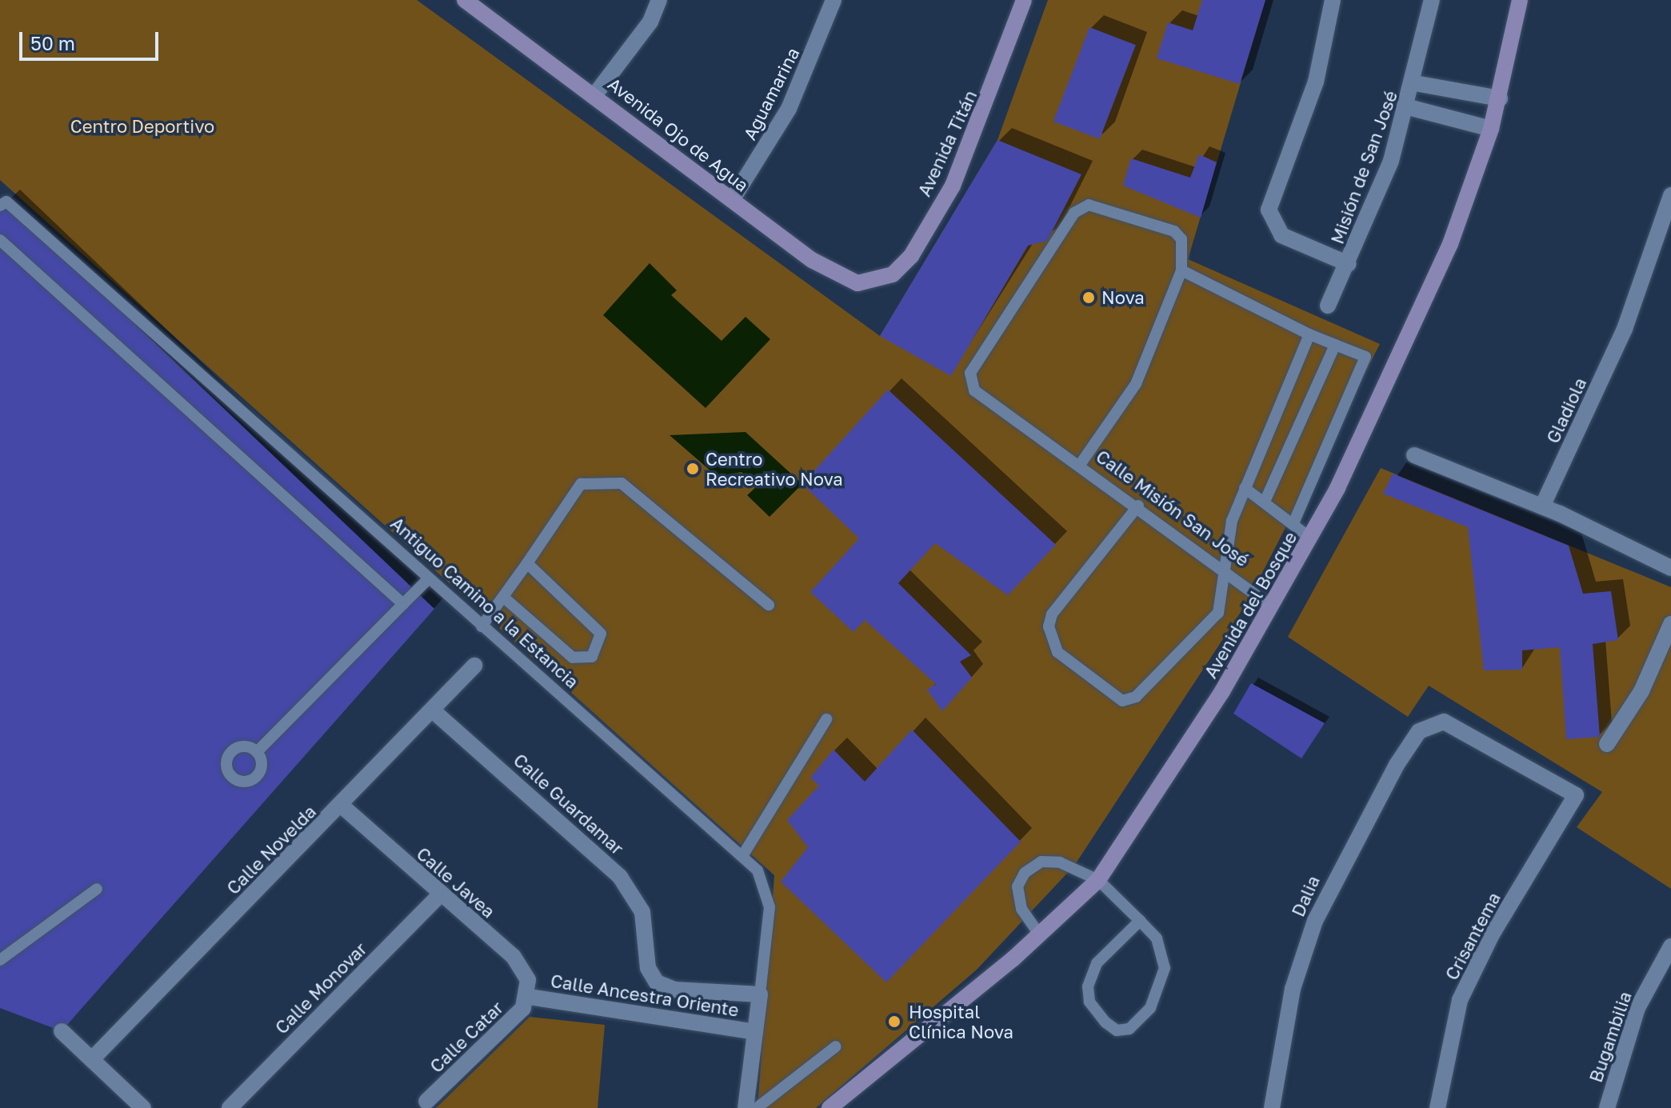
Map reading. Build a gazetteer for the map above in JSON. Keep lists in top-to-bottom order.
{
  "streets": {
    "street": [
      "Aguamarina",
      "Avenida Ojo de Agua",
      "Avenida Titán",
      "Misión de San José",
      "Gladiola",
      "Antiguo Camino a la Estancia",
      "Avenida del Bosque",
      "Calle Guardamar",
      "Calle Novelda",
      "Calle Javea",
      "Dalia",
      "Crisantema",
      "Calle Monovar",
      "Calle Ancestra Oriente",
      "Calle Catar",
      "Bugambilia"
    ],
    "lane": ["Calle Misión San José"]
  },
  "crossings": [
    ["Aguamarina", "Avenida Ojo de Agua"],
    ["Avenida Ojo de Agua", "Avenida Titán"],
    ["Calle Misión San José", "Avenida del Bosque"],
    ["Antiguo Camino a la Estancia", "Calle Ancestra Oriente"],
    ["Calle Guardamar", "Calle Novelda"],
    ["Calle Guardamar", "Calle Ancestra Oriente"],
    ["Calle Novelda", "Calle Javea"],
    ["Calle Javea", "Calle Monovar"],
    ["Calle Javea", "Calle Ancestra Oriente"],
    ["Calle Javea", "Calle Catar"],
    ["Dalia", "Crisantema"],
    ["Calle Ancestra Oriente", "Calle Catar"]
  ],
  "parks": ["Centro Deportivo"],
  "places": ["Nova", "Centro Recreativo Nova", "Hospital Clínica Nova"],
  "scale_bar": "50 m"
}
